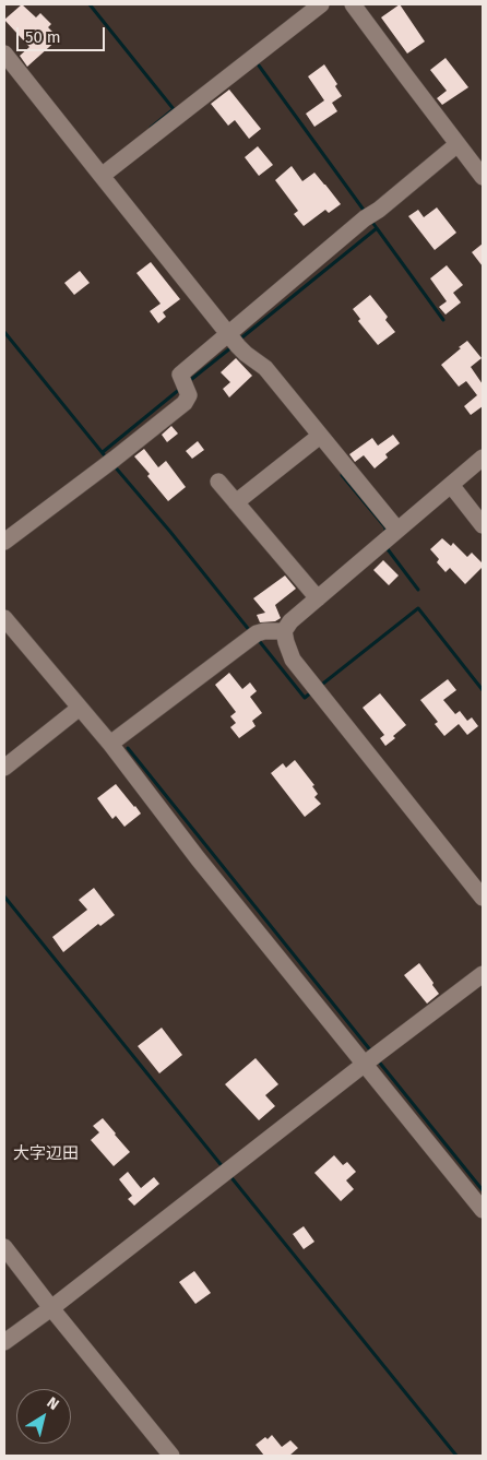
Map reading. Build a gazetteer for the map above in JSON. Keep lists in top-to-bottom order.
{
  "districts": ["大字辺田"],
  "scale_bar": "50 m",
  "north": "top right"
}
